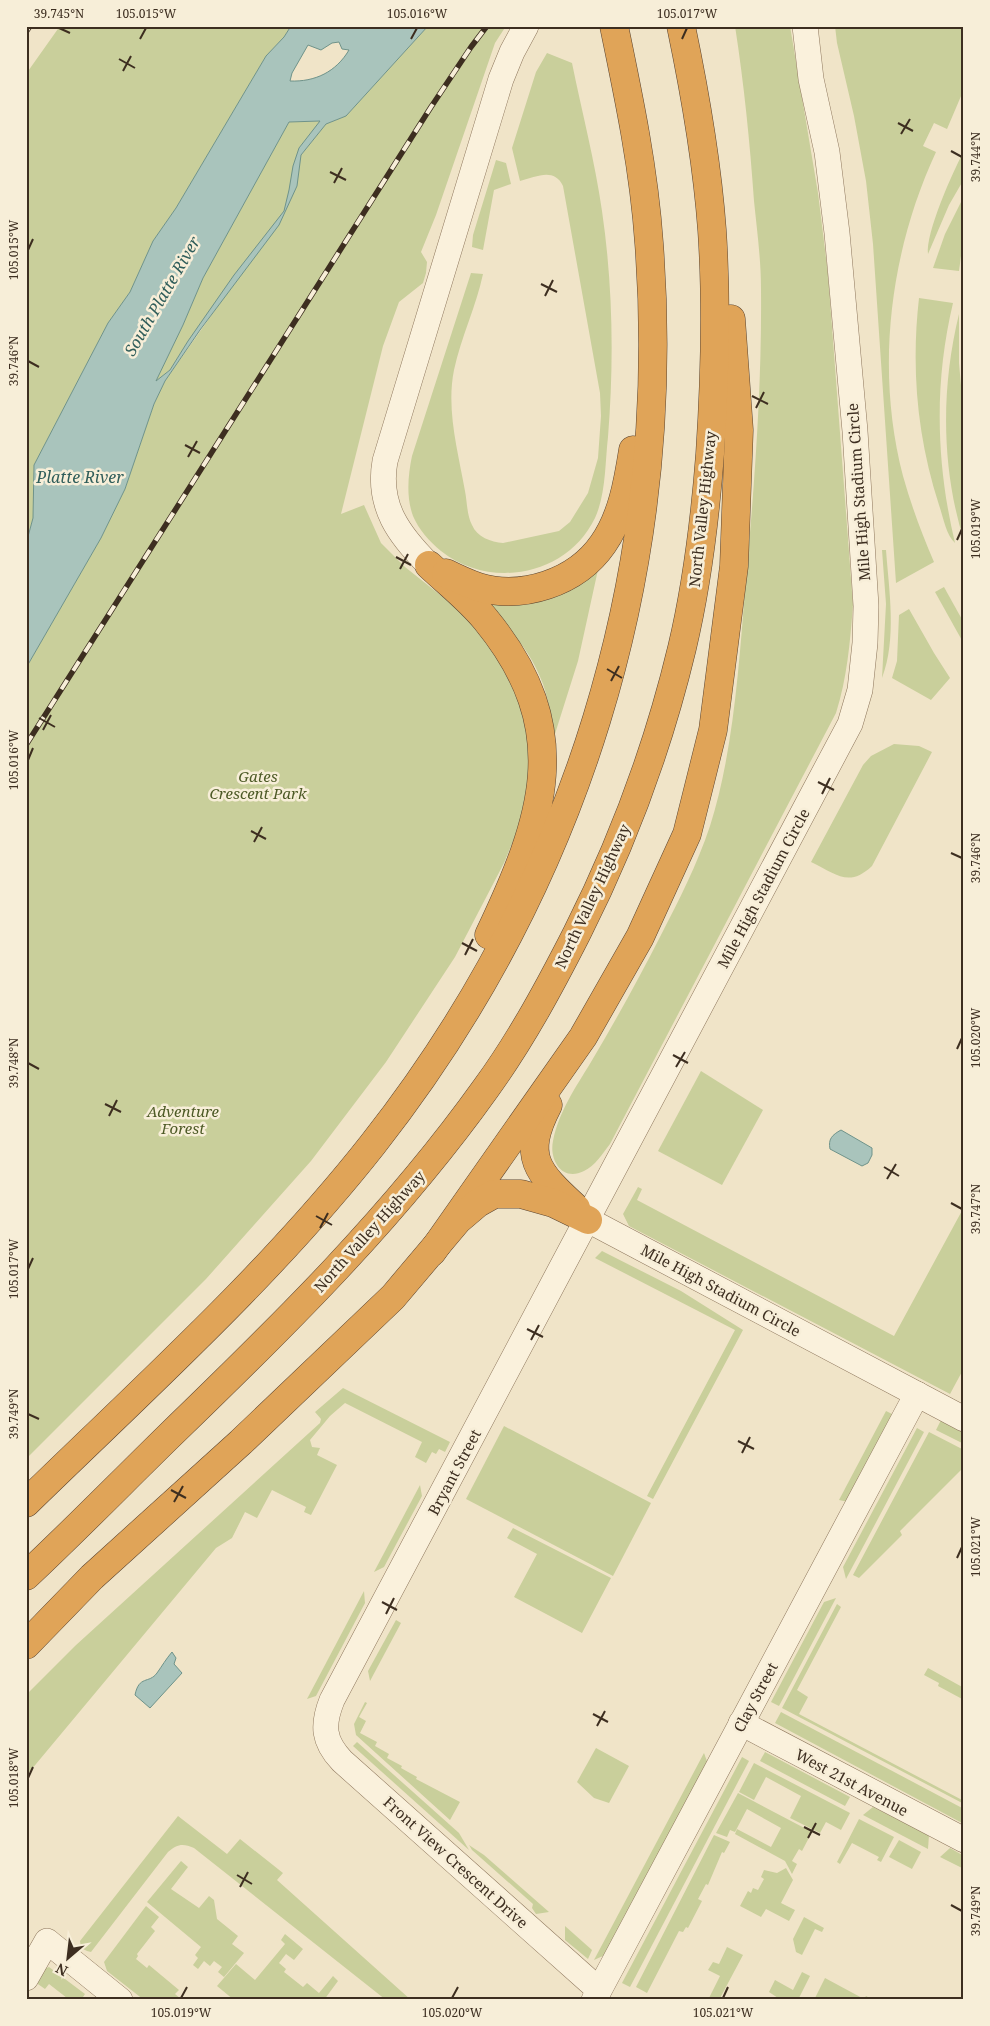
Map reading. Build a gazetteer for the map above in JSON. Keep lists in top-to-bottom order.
{
  "streets": {
    "highway": ["North Valley Highway"],
    "street": [
      "Mile High Stadium Circle",
      "Bryant Street",
      "Clay Street",
      "West 21st Avenue",
      "Front View Crescent Drive"
    ]
  },
  "crossings": [
    ["Mile High Stadium Circle", "Bryant Street"],
    ["Mile High Stadium Circle", "Clay Street"],
    ["Bryant Street", "Front View Crescent Drive"],
    ["Clay Street", "West 21st Avenue"],
    ["Clay Street", "Front View Crescent Drive"]
  ],
  "water": ["South Platte River", "Platte River"],
  "parks": ["Gates Crescent Park", "Adventure Forest"],
  "north": "bottom left",
  "coordinates": [
    "39.745°N",
    "105.015°W",
    "105.016°W",
    "105.017°W",
    "39.744°N",
    "39.746°N",
    "105.019°W",
    "105.020°W",
    "39.748°N",
    "39.747°N",
    "39.749°N",
    "105.021°W",
    "105.018°W"
  ]
}
